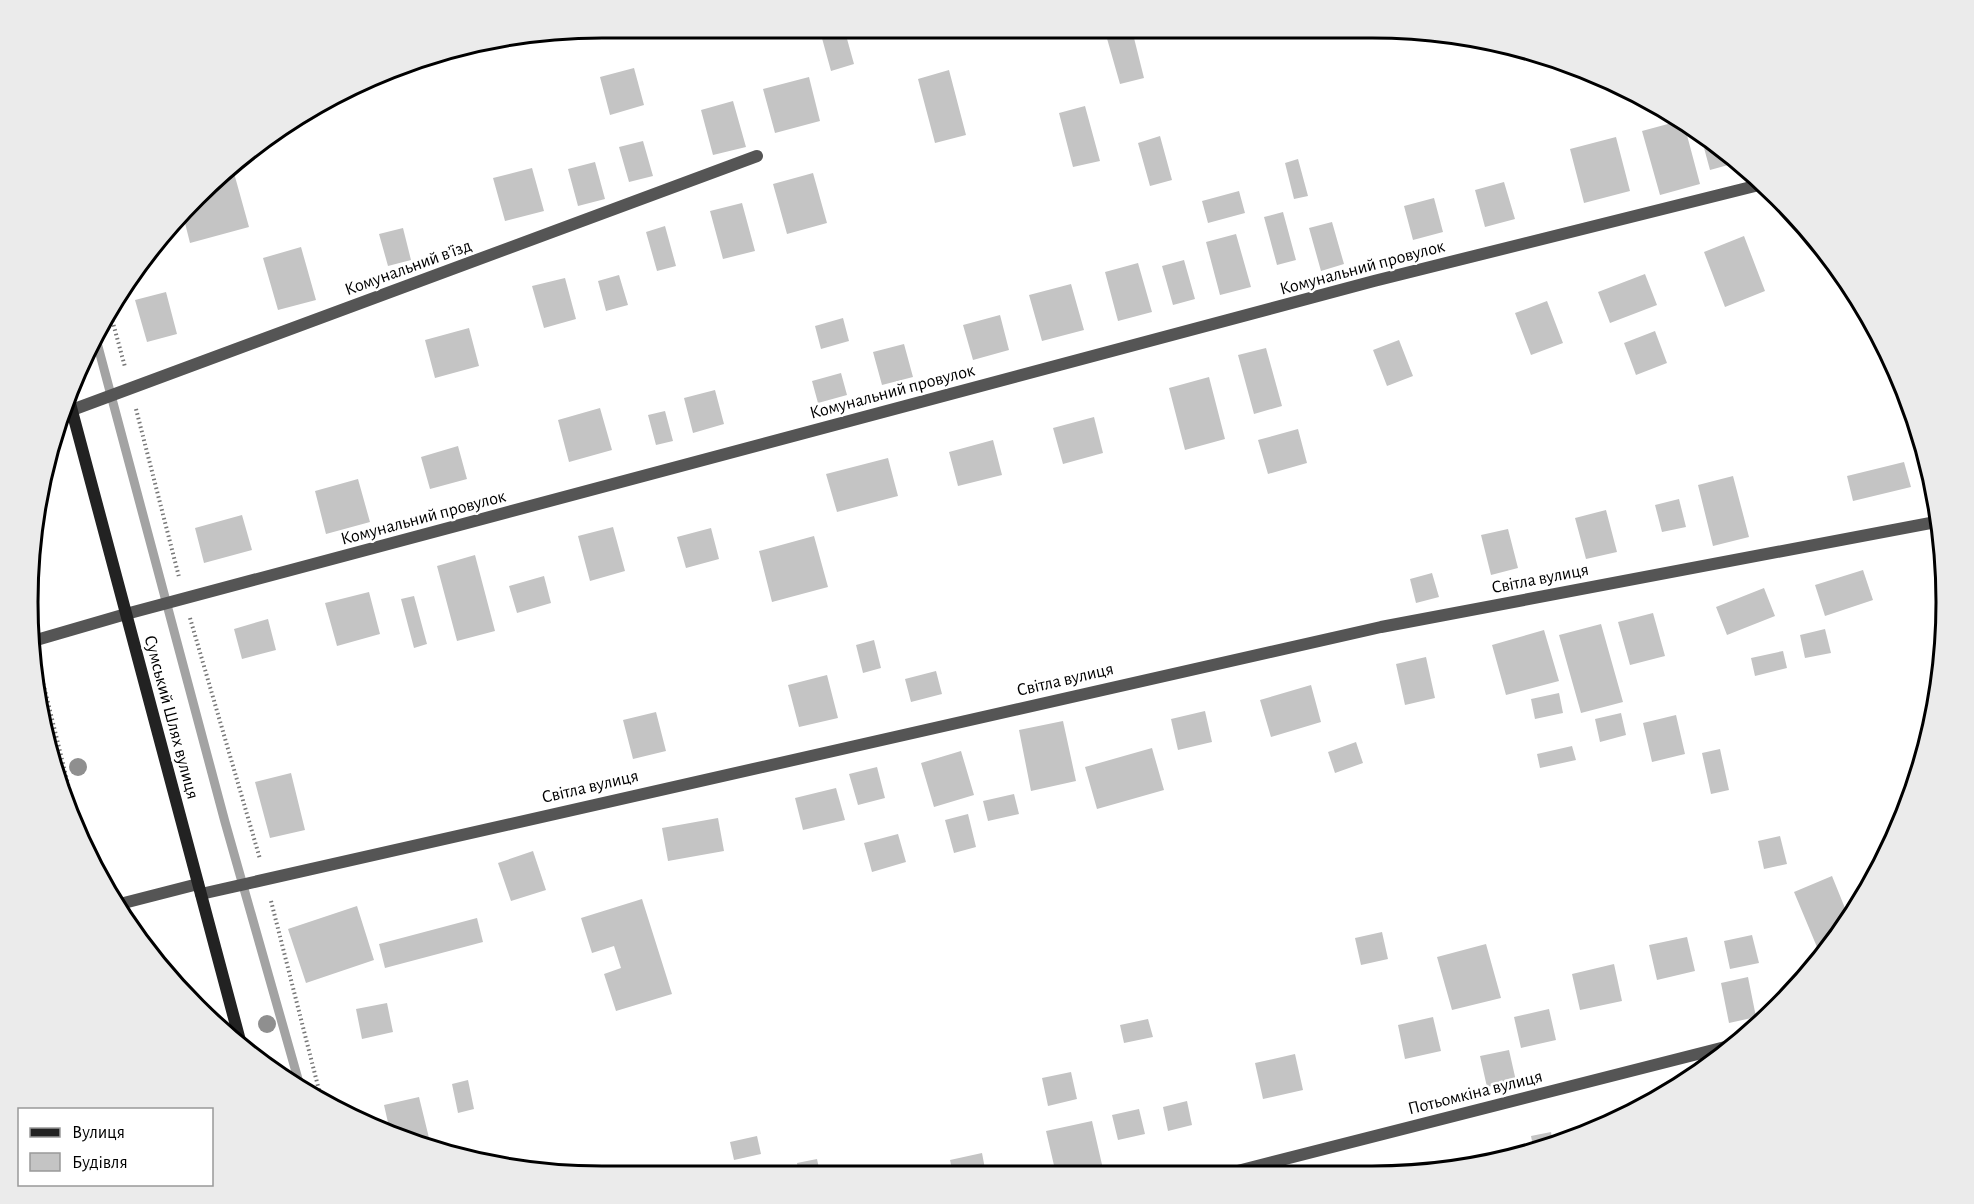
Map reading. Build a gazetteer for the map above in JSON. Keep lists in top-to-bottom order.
{
  "streets": {
    "main road": ["Сумський Шлях вулиця"],
    "street": [
      "Комунальний в’їзд",
      "Комунальний провулок",
      "Світла вулиця",
      "Потьомкіна вулиця"
    ]
  },
  "crossings": [
    ["Комунальний в’їзд", "Сумський Шлях вулиця"],
    ["Комунальний провулок", "Сумський Шлях вулиця"],
    ["Світла вулиця", "Сумський Шлях вулиця"]
  ],
  "legend": ["Вулиця", "Будівля"]
}
